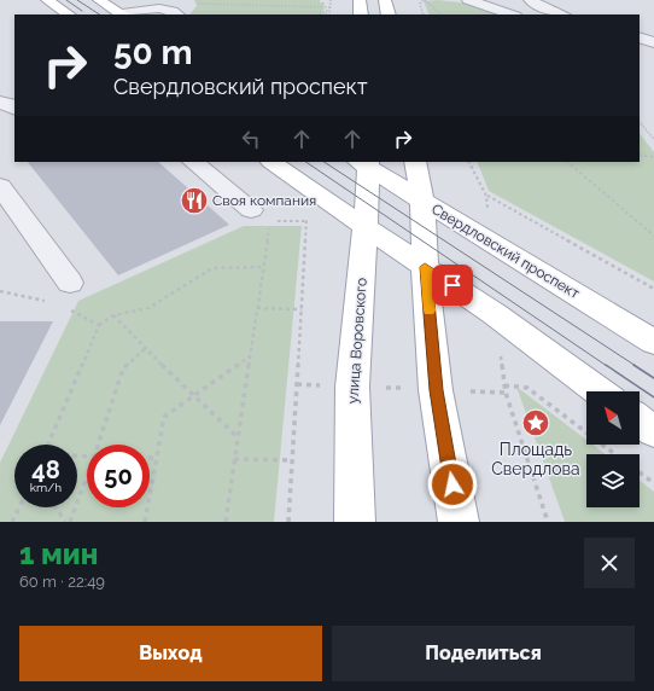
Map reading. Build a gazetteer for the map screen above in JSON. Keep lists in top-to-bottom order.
{
  "streets": {
    "main road": ["Свердловский проспект", "улица Воровского"]
  },
  "crossings": [
    ["Свердловский проспект", "улица Воровского"]
  ],
  "places": {
    "restaurant": ["Своя компания"],
    "place": ["Площадь Свердлова"]
  },
  "north": "top left",
  "page": {
    "turn": ["50 m", "Свердловский проспект"],
    "speed": "48 km/h",
    "limit": "50",
    "heading": ["1 мин", "60 m · 22:49"],
    "buttons": ["Выход", "Поделиться"]
  }
}
